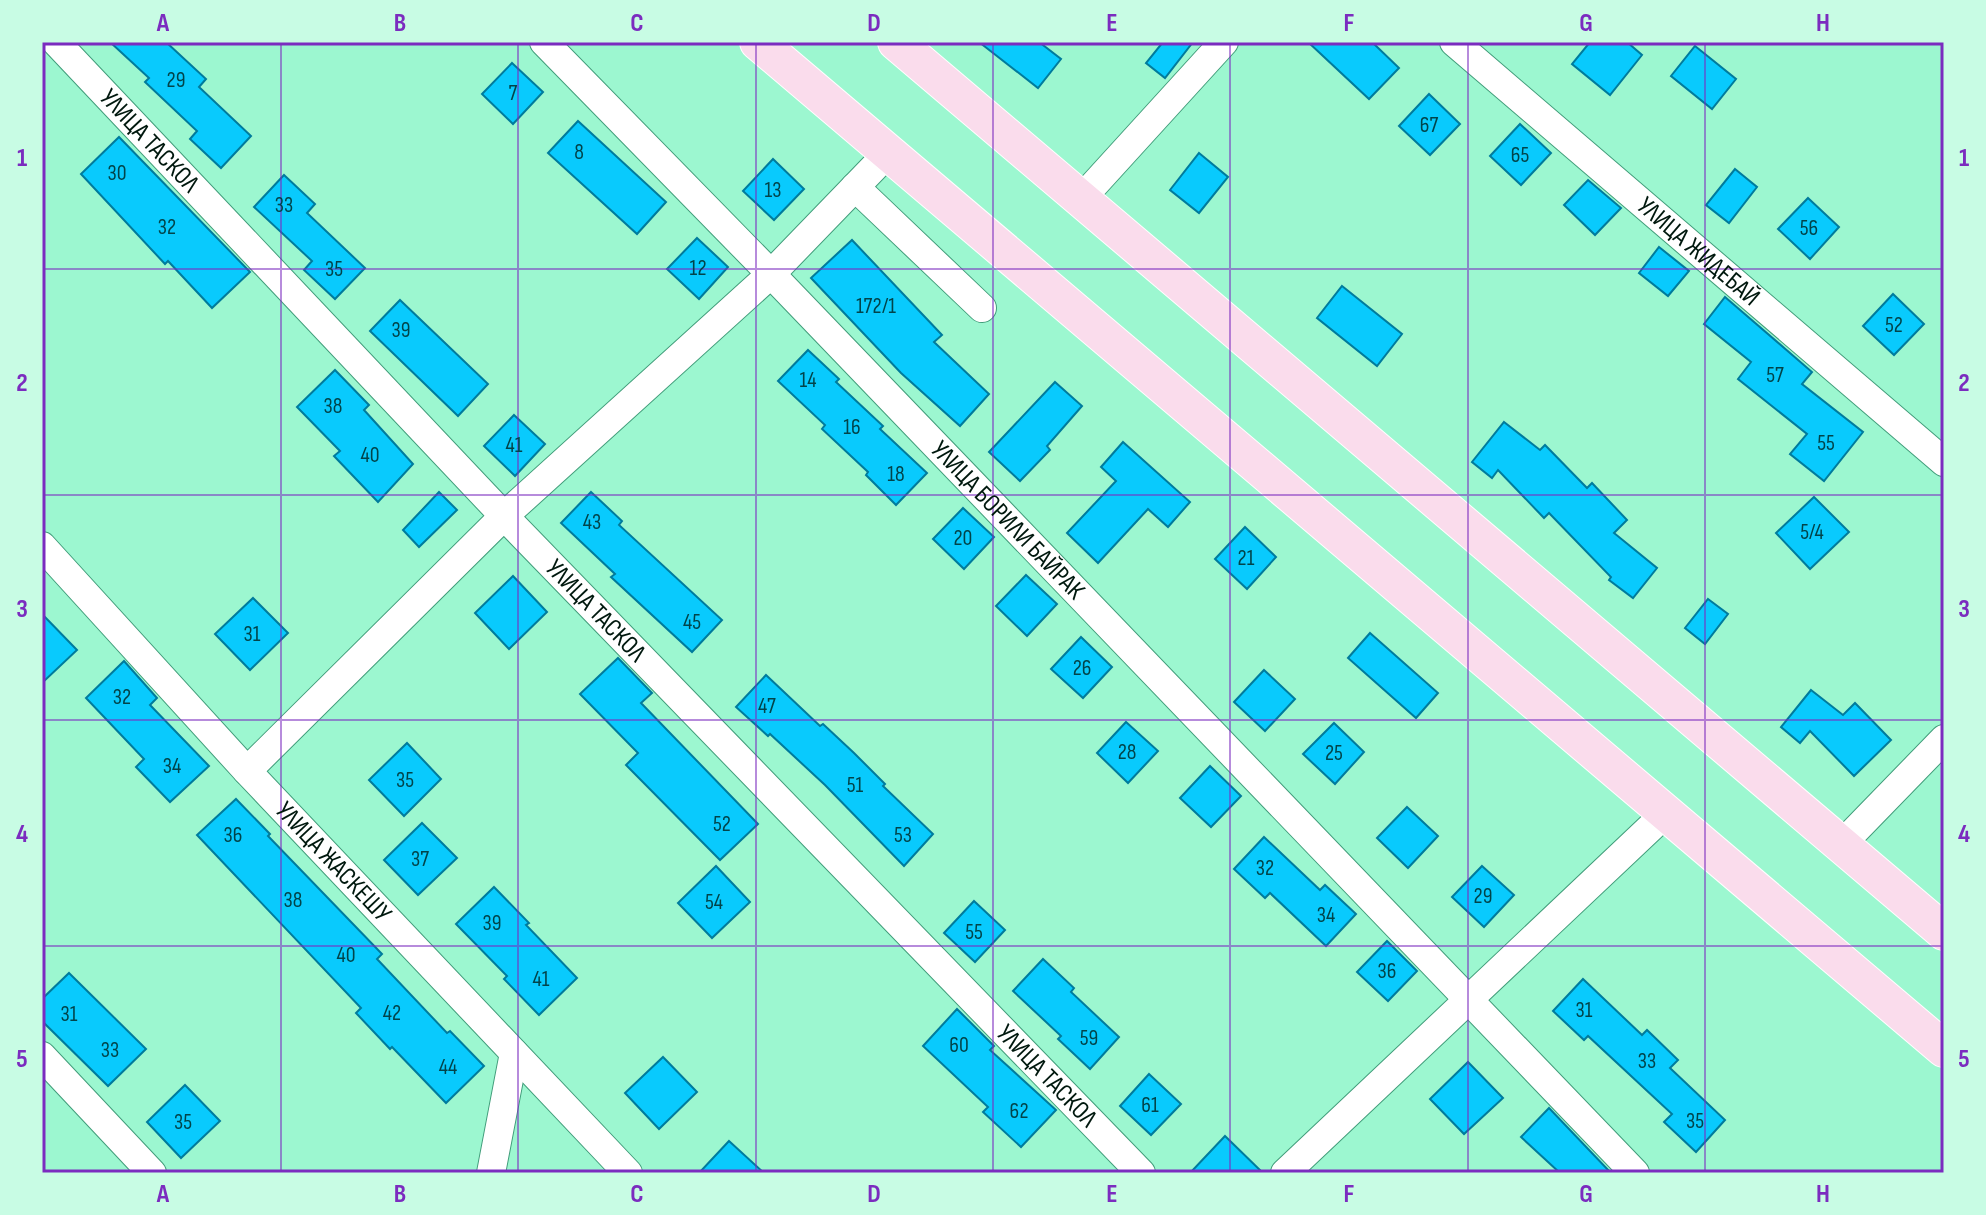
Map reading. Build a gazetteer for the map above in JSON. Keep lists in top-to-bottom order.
{
  "streets": {
    "street": [
      "УЛИЦА ТАСКОЛ",
      "УЛИЦА ЖИДЕБАЙ",
      "УЛИЦА БОРИЛИ БАЙРАК",
      "УЛИЦА ЖАСКЕШУ"
    ]
  },
  "house_numbers": [
    "29",
    "7",
    "67",
    "8",
    "65",
    "30",
    "13",
    "33",
    "32",
    "56",
    "12",
    "35",
    "172/1",
    "52",
    "39",
    "57",
    "14",
    "38",
    "16",
    "55",
    "41",
    "40",
    "18",
    "43",
    "5/4",
    "20",
    "21",
    "45",
    "31",
    "26",
    "32",
    "47",
    "28",
    "25",
    "34",
    "35",
    "51",
    "52",
    "36",
    "53",
    "37",
    "32",
    "29",
    "38",
    "54",
    "34",
    "39",
    "55",
    "40",
    "36",
    "41",
    "31",
    "42",
    "31",
    "59",
    "60",
    "33",
    "33",
    "44",
    "61",
    "62",
    "35",
    "35"
  ],
  "grid": {
    "columns": [
      "A",
      "B",
      "C",
      "D",
      "E",
      "F",
      "G",
      "H"
    ],
    "rows": [
      "1",
      "2",
      "3",
      "4",
      "5"
    ]
  }
}
